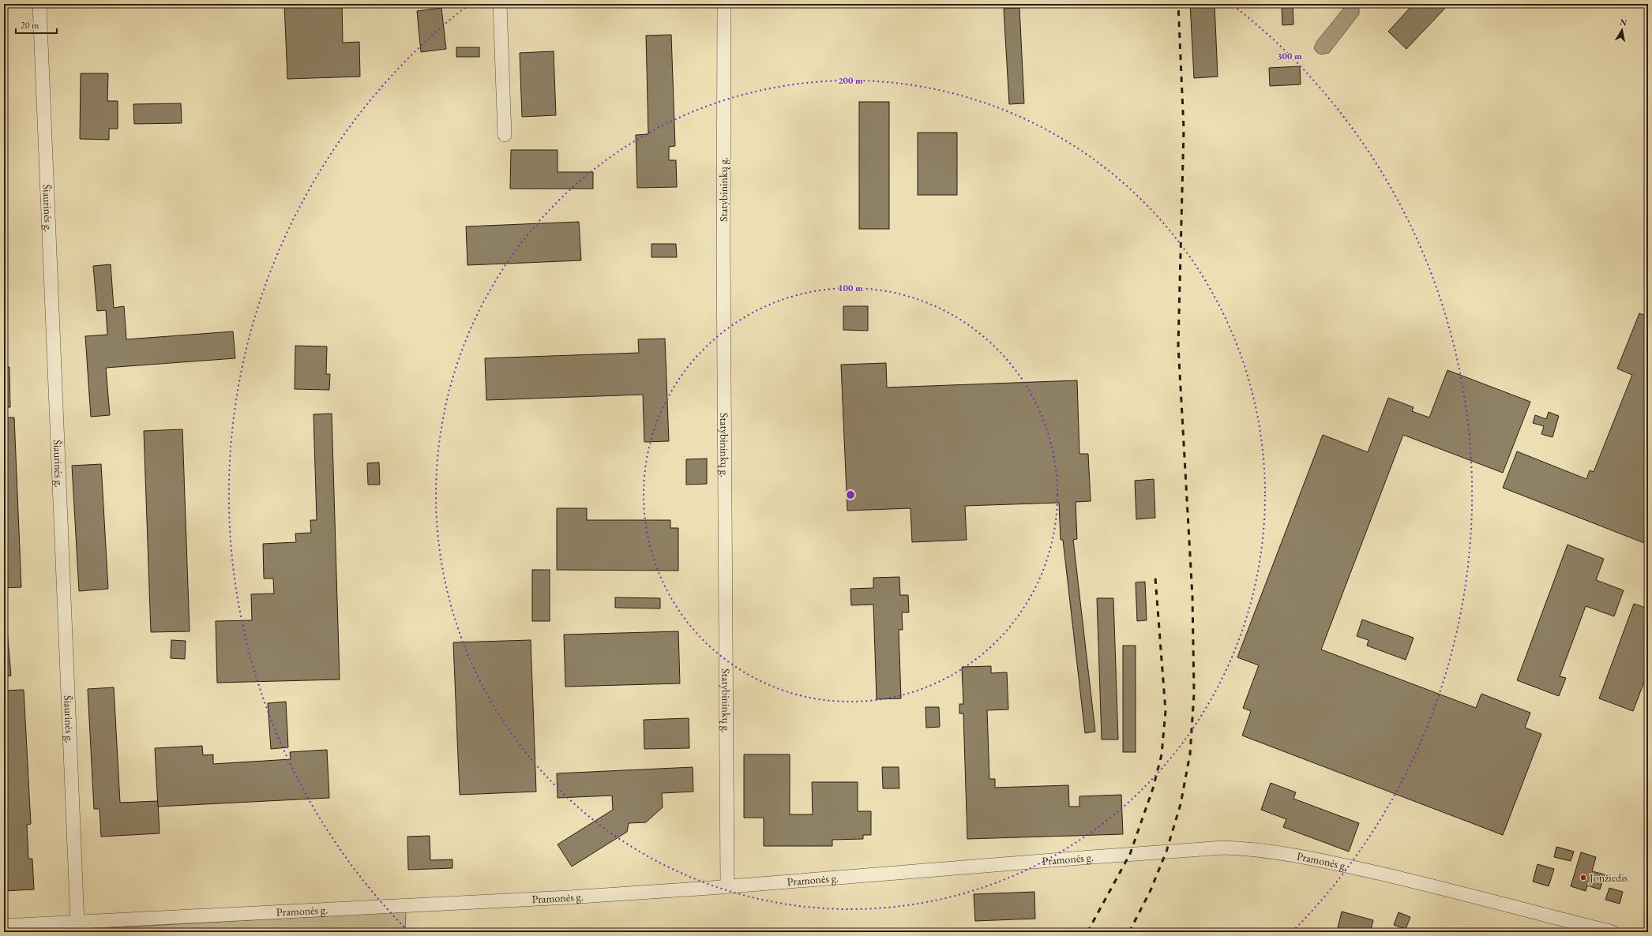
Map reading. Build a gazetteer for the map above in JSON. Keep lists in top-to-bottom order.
{
  "streets": {
    "street": ["Statybininkų g.", "Šiaurinės g.", "Pramonės g."]
  },
  "crossings": [
    ["Statybininkų g.", "Pramonės g."],
    ["Šiaurinės g.", "Pramonės g."]
  ],
  "places": ["Jonžiedis"],
  "scale_bar": "20 m",
  "north": "top",
  "rings": ["300 m", "200 m", "100 m"]
}
